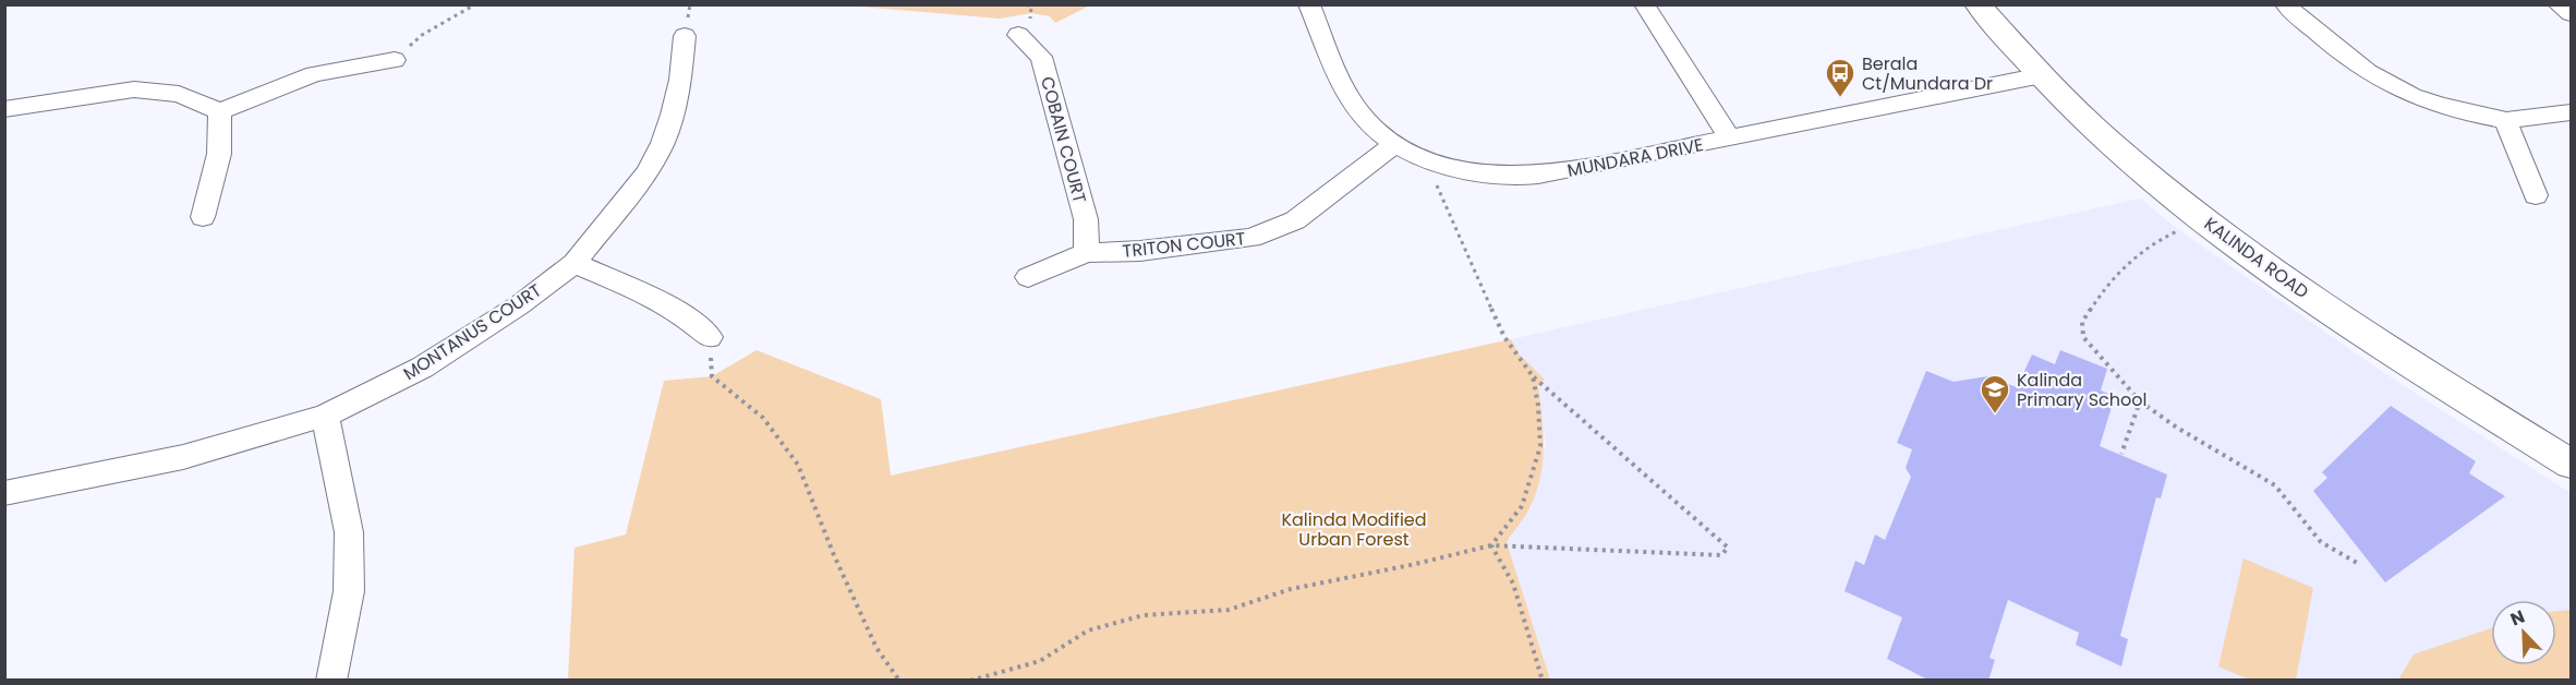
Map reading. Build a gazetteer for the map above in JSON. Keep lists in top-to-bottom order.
{
  "streets": {
    "street": [
      "COBAIN COURT",
      "MUNDARA DRIVE",
      "TRITON COURT",
      "KALINDA ROAD",
      "MONTANUS COURT"
    ]
  },
  "crossings": [
    ["COBAIN COURT", "TRITON COURT"],
    ["MUNDARA DRIVE", "TRITON COURT"],
    ["MUNDARA DRIVE", "KALINDA ROAD"]
  ],
  "parks": ["Kalinda Modified Urban Forest"],
  "places": {
    "bus stop": ["Berala Ct/Mundara Dr"],
    "school or university": ["Kalinda Primary School"]
  },
  "north": "top left"
}
